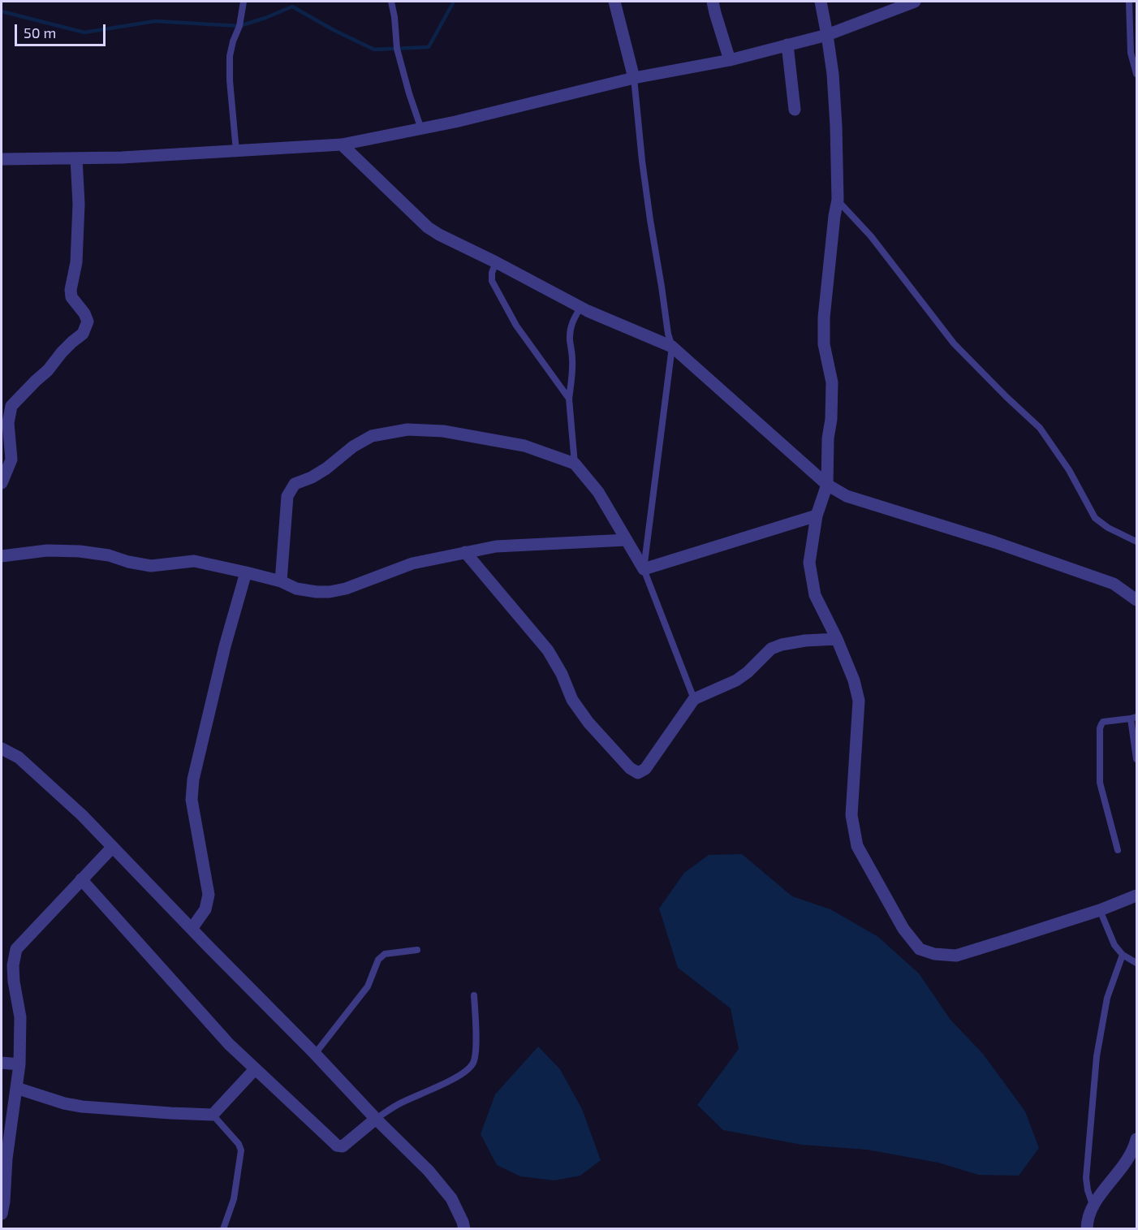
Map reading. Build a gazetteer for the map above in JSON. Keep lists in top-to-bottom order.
{
  "scale_bar": "50 m"
}
